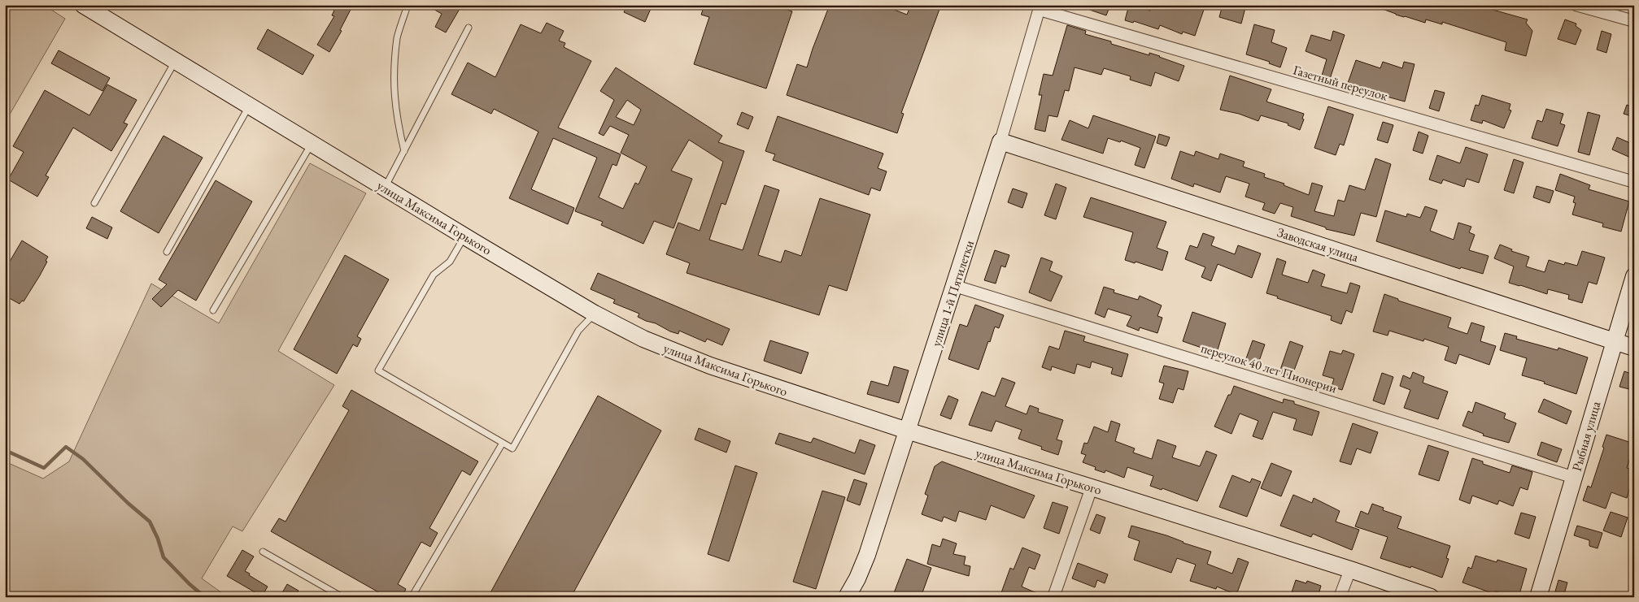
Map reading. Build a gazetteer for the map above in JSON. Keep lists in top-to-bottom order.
{
  "streets": {
    "main road": [
      "улица Максима Горького",
      "Заводская улица",
      "улица 1-й Пятилетки",
      "Рыбная улица"
    ],
    "street": ["Газетный переулок", "переулок 40 лет Пионерии"]
  },
  "crossings": [
    ["Газетный переулок", "улица 1-й Пятилетки"],
    ["улица Максима Горького", "улица 1-й Пятилетки"],
    ["Заводская улица", "улица 1-й Пятилетки"],
    ["Заводская улица", "Рыбная улица"],
    ["улица 1-й Пятилетки", "переулок 40 лет Пионерии"],
    ["переулок 40 лет Пионерии", "Рыбная улица"]
  ]
}
